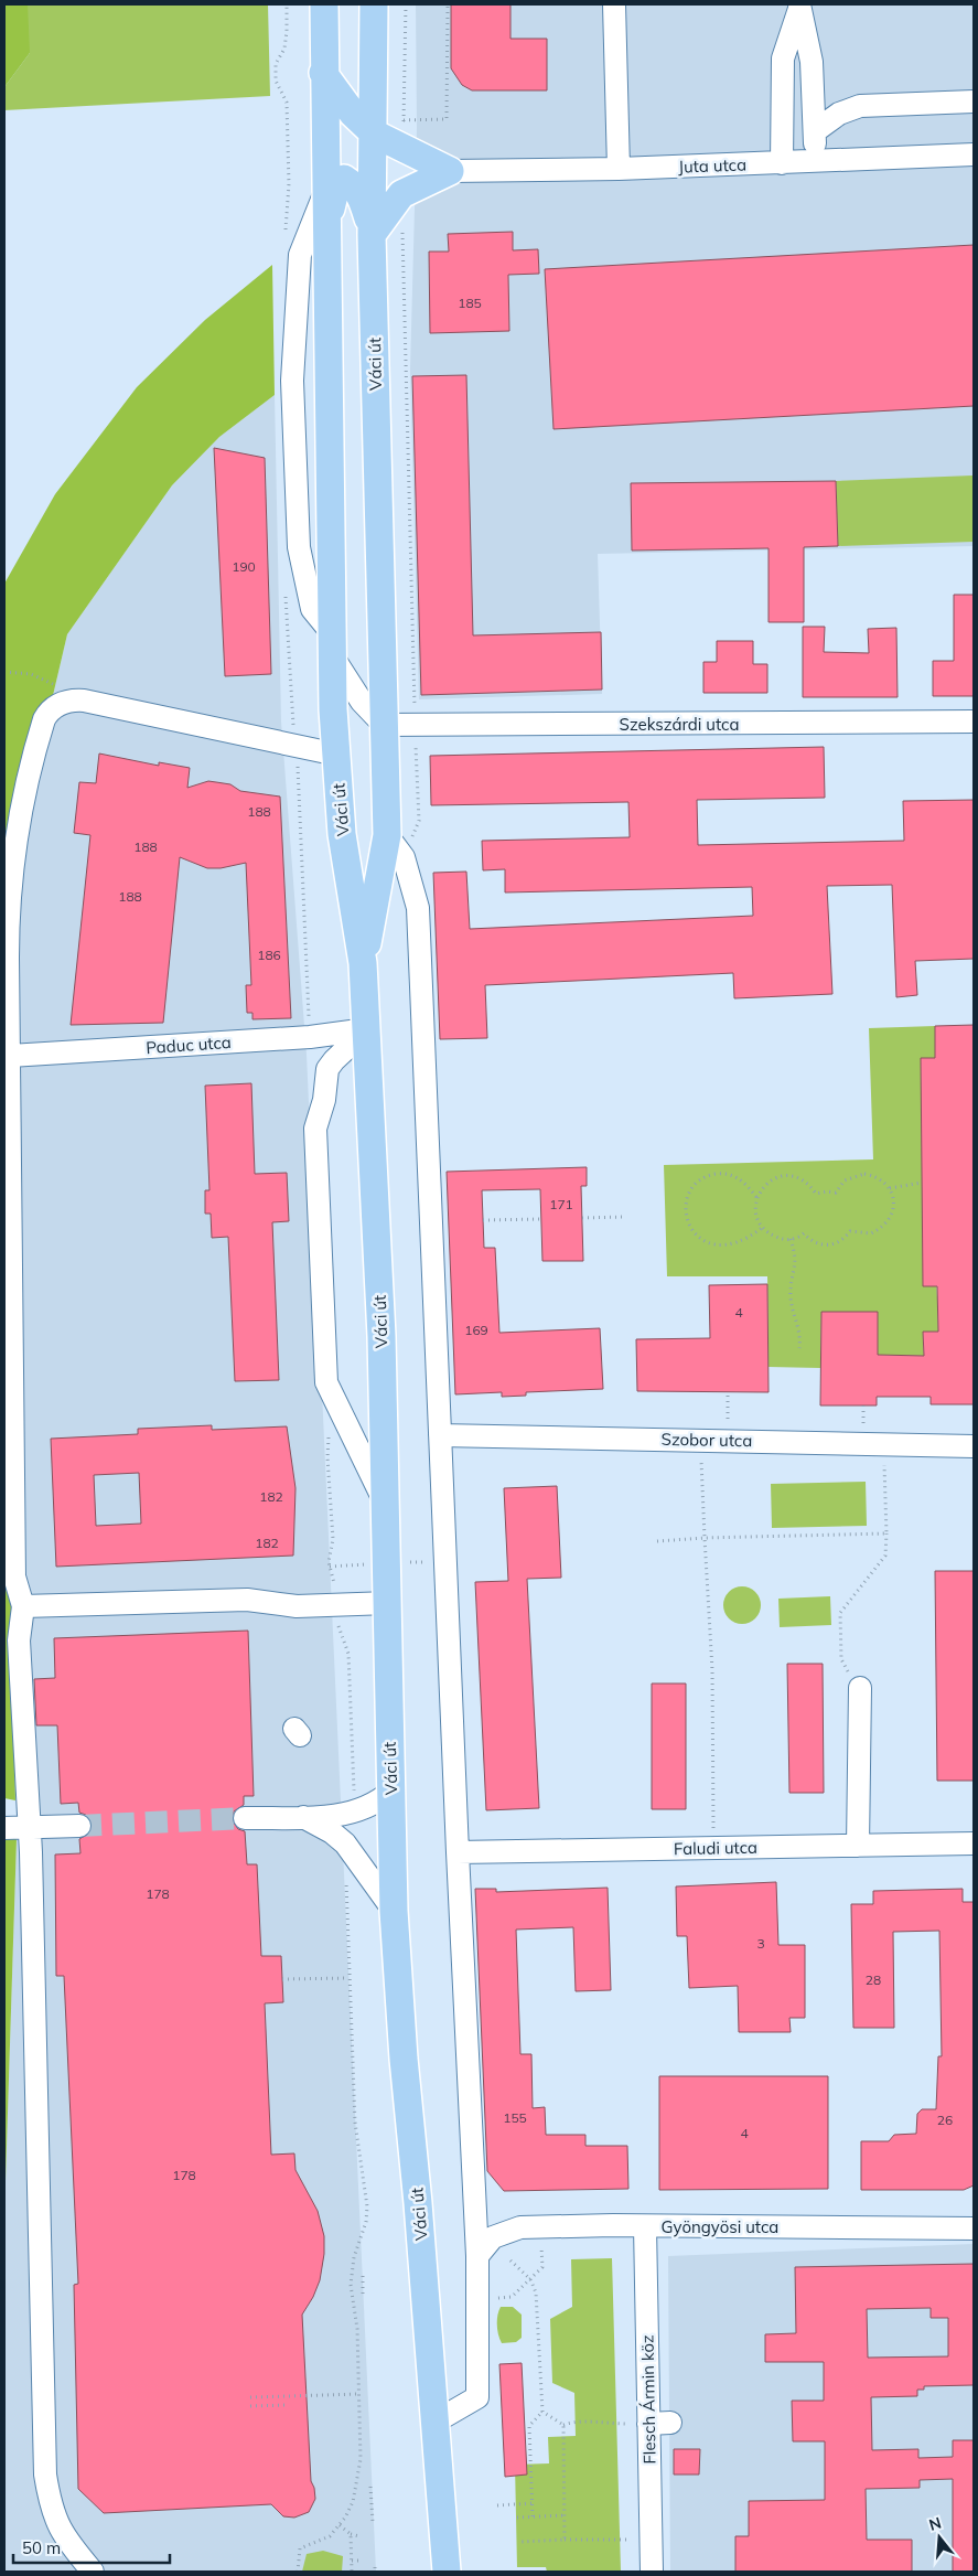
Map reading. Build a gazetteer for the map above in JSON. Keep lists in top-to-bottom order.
{
  "streets": {
    "main road": ["Váci út"],
    "street": [
      "Juta utca",
      "Szekszárdi utca",
      "Paduc utca",
      "Szobor utca",
      "Faludi utca",
      "Gyöngyösi utca",
      "Flesch Ármin köz"
    ]
  },
  "crossings": [
    ["Váci út", "Szekszárdi utca"],
    ["Váci út", "Paduc utca"],
    ["Gyöngyösi utca", "Flesch Ármin köz"]
  ],
  "house_numbers": [
    "185",
    "190",
    "188",
    "188",
    "188",
    "186",
    "171",
    "4",
    "169",
    "182",
    "182",
    "178",
    "3",
    "28",
    "155",
    "26",
    "4",
    "178"
  ],
  "scale_bar": "50 m",
  "north": "top"
}
